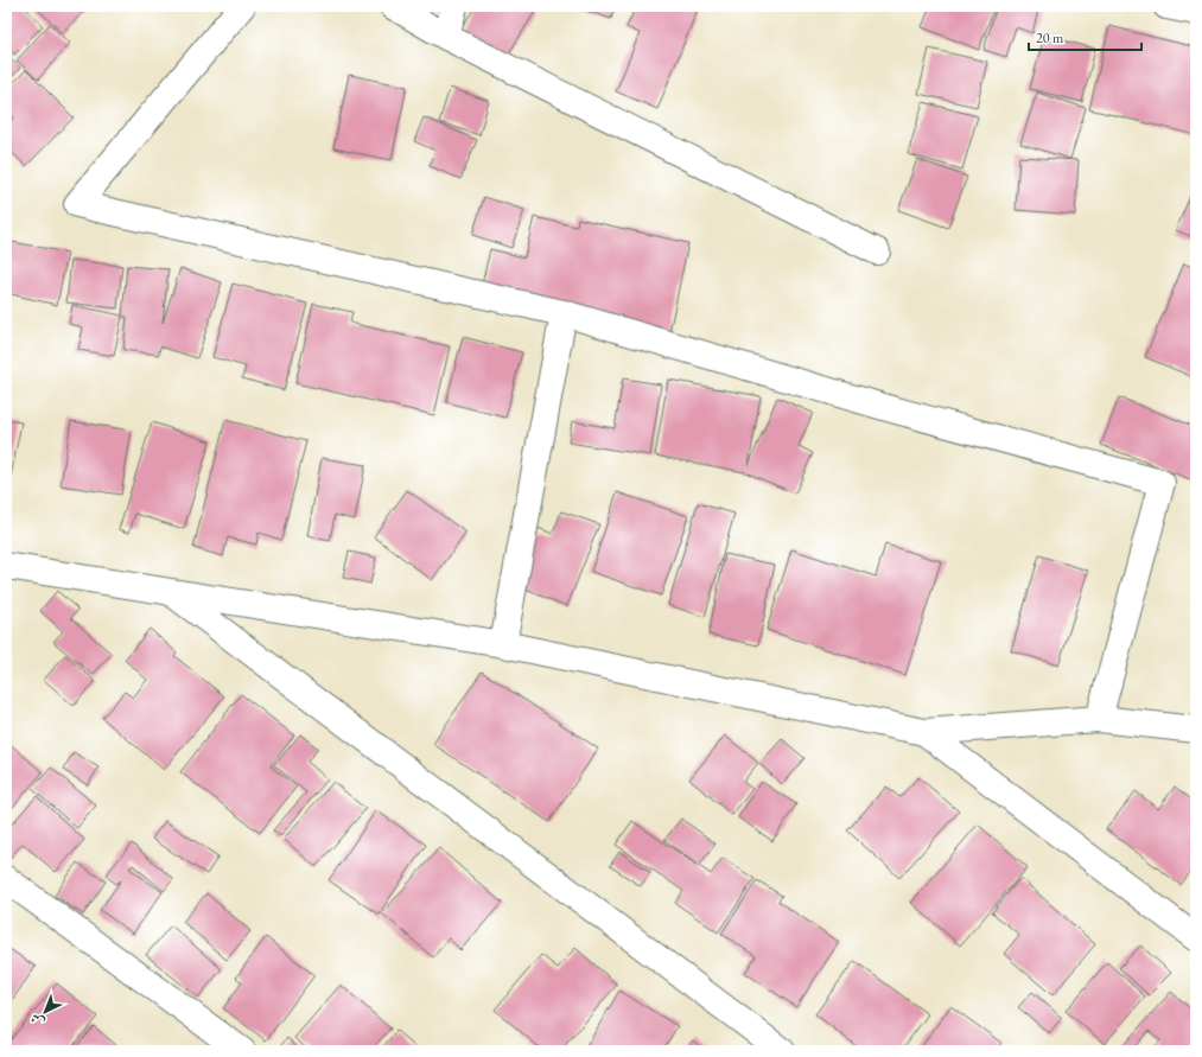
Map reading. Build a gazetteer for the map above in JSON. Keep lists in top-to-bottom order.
{
  "scale_bar": "20 m",
  "north": "bottom left"
}
